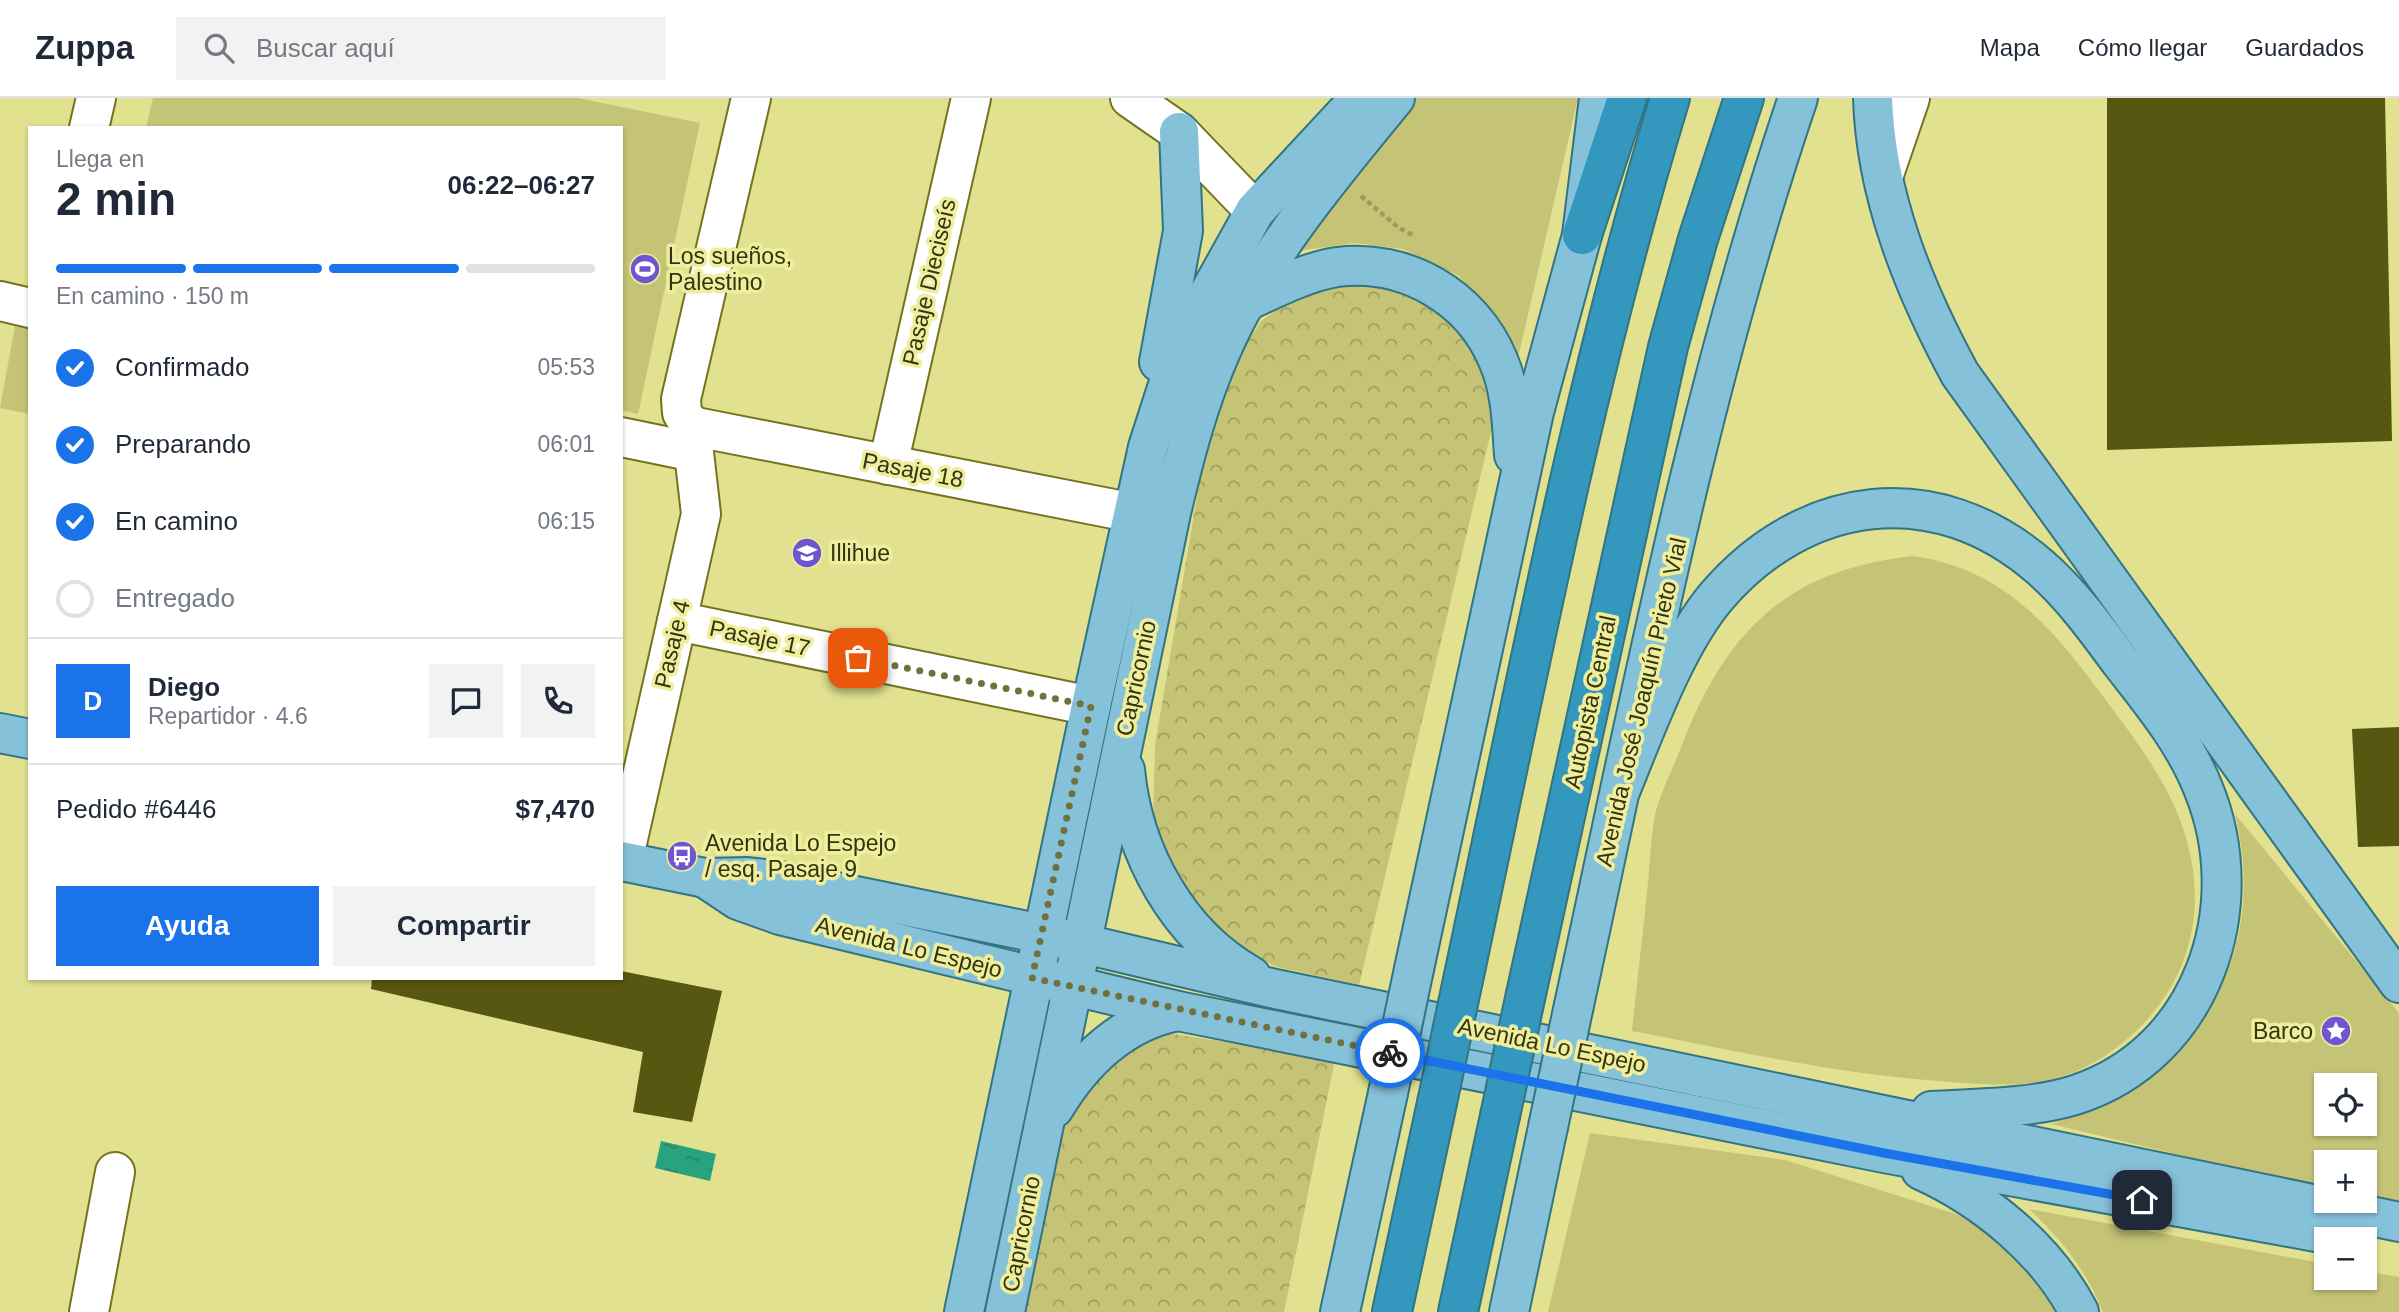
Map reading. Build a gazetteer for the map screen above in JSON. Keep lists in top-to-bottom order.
{
  "streets": {
    "highway": ["Autopista Central"],
    "main road": ["Capricornio", "Avenida José Joaquín Prieto Vial", "Avenida Lo Espejo"],
    "street": [
      "Pasaje Dieciseís",
      "Pasaje 18",
      "Pasaje 17",
      "Pasaje 4"
    ]
  },
  "crossings": [
    ["Pasaje Dieciseís", "Pasaje 18"],
    ["Pasaje 18", "Pasaje 4"],
    ["Pasaje 18", "Capricornio"],
    ["Pasaje 17", "Pasaje 4"],
    ["Pasaje 17", "Capricornio"],
    ["Capricornio", "Avenida Lo Espejo"]
  ],
  "places": {
    "sports": ["Los sueños, Palestino"],
    "school or university": ["Illihue"],
    "bus stop": ["Avenida Lo Espejo / esq. Pasaje 9"],
    "place": ["Barco"]
  },
  "page": {
    "header": "Zuppa",
    "search": "Buscar aquí",
    "nav": ["Mapa", "Cómo llegar", "Guardados"],
    "heading": ["2 min", "Llega en", "06:22–06:27"],
    "panel": [
      "Diego",
      "Repartidor · 4.6",
      "Pedido #6446",
      "$7,470"
    ],
    "bar": "En camino · 150 m",
    "list": [
      ["Confirmado", "05:53"],
      ["Preparando", "06:01"],
      ["En camino", "06:15"],
      "Entregado"
    ],
    "round": "D",
    "buttons": ["Ayuda", "Compartir"],
    "map_buttons": ["+", "−"]
  }
}
